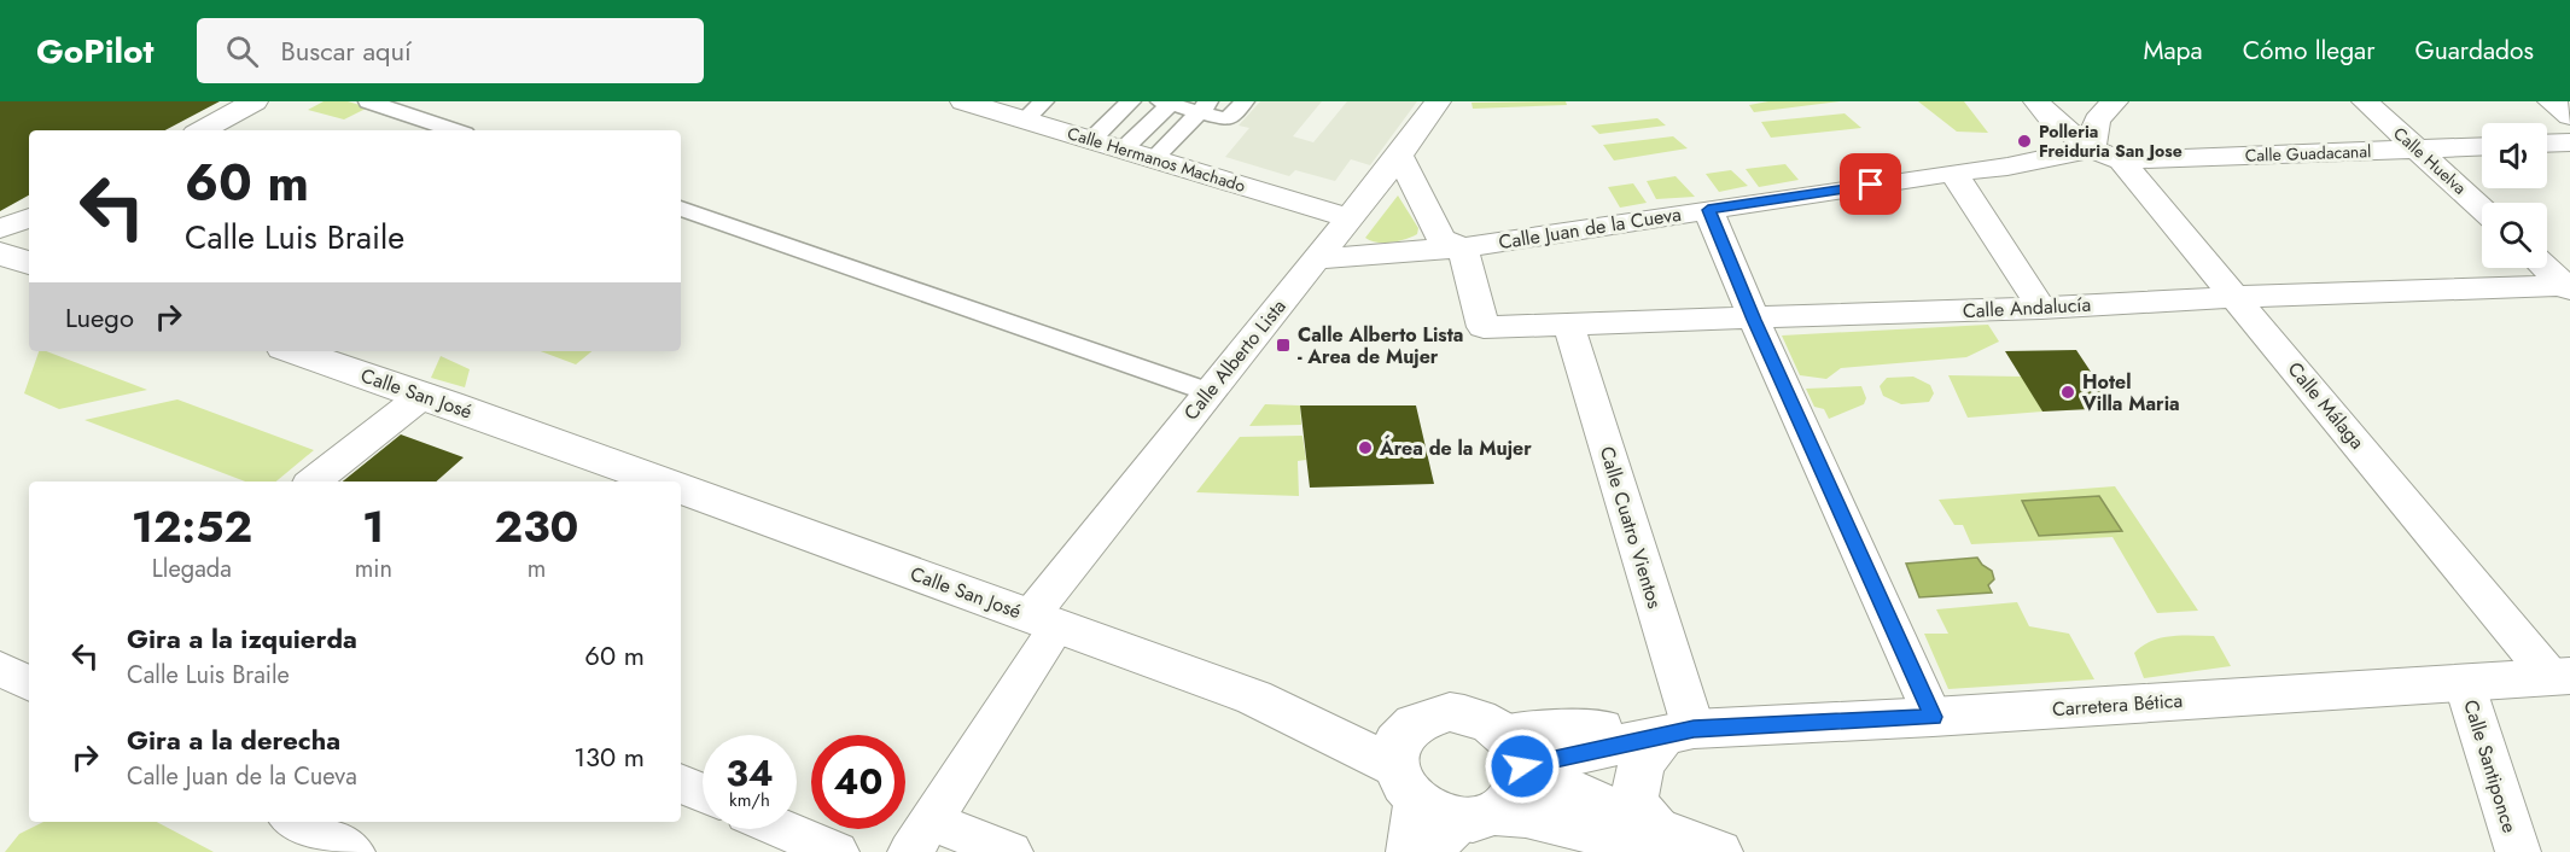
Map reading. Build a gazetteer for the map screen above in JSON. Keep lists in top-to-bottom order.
{
  "streets": {
    "main road": ["Calle San José", "Carretera Bética"],
    "street": [
      "Calle Guadacanal",
      "Calle Hermanos Machado",
      "Calle Huelva",
      "Calle Juan de la Cueva",
      "Calle Andalucía",
      "Calle Alberto Lista",
      "Calle Málaga",
      "Calle Cuatro Vientos",
      "Calle Santiponce"
    ]
  },
  "crossings": [
    ["Calle Guadacanal", "Calle Huelva"],
    ["Calle Guadacanal", "Calle Málaga"],
    ["Calle Hermanos Machado", "Calle Alberto Lista"],
    ["Calle Juan de la Cueva", "Calle Andalucía"],
    ["Calle Juan de la Cueva", "Calle Alberto Lista"],
    ["Calle Juan de la Cueva", "Calle Málaga"],
    ["Calle Andalucía", "Calle Málaga"],
    ["Calle Andalucía", "Calle Cuatro Vientos"],
    ["Calle Alberto Lista", "Calle San José"],
    ["Calle San José", "Carretera Bética"],
    ["Calle Málaga", "Carretera Bética"],
    ["Calle Cuatro Vientos", "Carretera Bética"],
    ["Carretera Bética", "Calle Santiponce"]
  ],
  "places": {
    "other": ["Polleria Freiduria San Jose", "Hotel Villa Maria", "Área de la Mujer"],
    "transit": ["Calle Alberto Lista - Area de Mujer"]
  },
  "page": {
    "header": "GoPilot",
    "search": "Buscar aquí",
    "nav": ["Mapa", "Cómo llegar", "Guardados"],
    "turn": ["60 m", "Calle Luis Braile"],
    "then": "Luego",
    "eta": [
      "12:52",
      "Llegada",
      "1",
      "min",
      "230",
      "m"
    ],
    "list": [
      {
        "name": "Gira a la izquierda",
        "note": "Calle Luis Braile",
        "value": "60 m"
      },
      {
        "name": "Gira a la derecha",
        "note": "Calle Juan de la Cueva",
        "value": "130 m"
      }
    ],
    "speed": "34 km/h",
    "limit": "40"
  }
}
